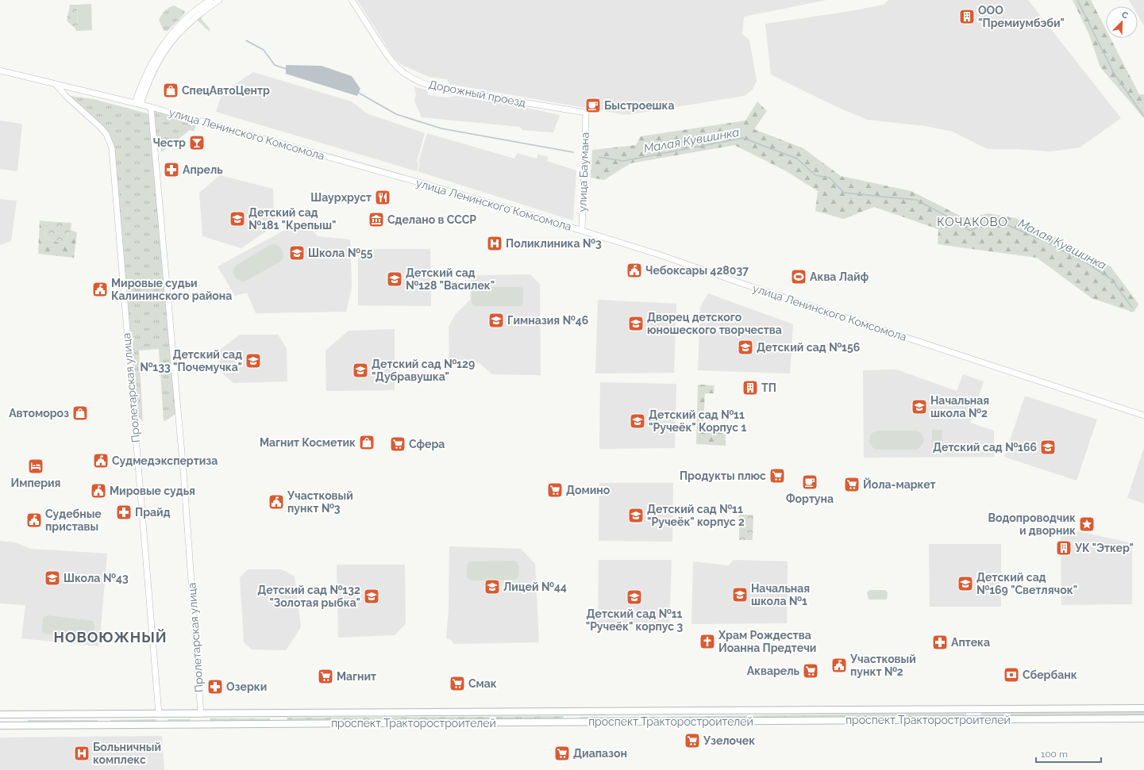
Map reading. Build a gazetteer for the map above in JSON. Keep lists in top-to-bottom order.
{
  "streets": {
    "main road": ["проспект Тракторостроителей"],
    "street": [
      "Дорожный проезд",
      "улица Ленинского Комсомола",
      "улица Баумана",
      "Пролетарская улица"
    ]
  },
  "crossings": [
    ["Дорожный проезд", "улица Баумана"],
    ["улица Ленинского Комсомола", "улица Баумана"],
    ["улица Ленинского Комсомола", "Пролетарская улица"],
    ["Пролетарская улица", "проспект Тракторостроителей"]
  ],
  "districts": ["КОЧАКОВО", "НОВОЮЖНЫЙ"],
  "water": ["Малая Кувшинка"],
  "places": {
    "building": ["ООО \"Премиумбэби\"", "ТП", "УК \"Эткер\""],
    "shop": ["СпецАвтоЦентр", "Автомороз", "Магнит Косметик"],
    "cafe": ["Быстроешка", "Фортуна"],
    "bar": ["Честр"],
    "pharmacy": [
      "Апрель",
      "Прайд",
      "Аптека",
      "Озерки"
    ],
    "restaurant": ["Шаурхруст"],
    "school or university": [
      "Детский сад №181 \"Крепыш\"",
      "Школа №55",
      "Детский сад №128 \"Василек\"",
      "Гимназия №46",
      "Дворец детского юношеского творчества",
      "Детский сад №156",
      "Детский сад №133 \"Почемучка\"",
      "Детский сад №129 \"Дубравушка\"",
      "Начальная школа №2",
      "Детский сад №11 \"Ручеёк\" Корпус 1",
      "Детский сад №166",
      "Детский сад №11 \"Ручеёк\" корпус 2",
      "Школа №43",
      "Детский сад №169 \"Светлячок\"",
      "Лицей №44",
      "Начальная школа №1",
      "Детский сад №132 \"Золотая рыбка\"",
      "Детский сад №11 \"Ручеёк\" корпус 3"
    ],
    "museum": ["Сделано в СССР"],
    "hospital": ["Поликлиника №3", "Больничный комплекс"],
    "public building": [
      "Чебоксары 428037",
      "Мировые судьи Калининского района",
      "Судмедэкспертиза",
      "Мировые судья",
      "Участковый пункт №3",
      "Судебные приставы",
      "Участковый пункт №2"
    ],
    "sports": ["Аква Лайф"],
    "supermarket": [
      "Сфера",
      "Продукты плюс",
      "Йола-маркет",
      "Домино",
      "Акварель",
      "Магнит",
      "Смак",
      "Узелочек",
      "Диапазон"
    ],
    "hotel": ["Империя"],
    "place": ["Водопроводчик и дворник"],
    "church": ["Храм Рождества Иоанна Предтечи"],
    "bank": ["Сбербанк"]
  },
  "scale_bar": "100 m",
  "north": "top right"
}
